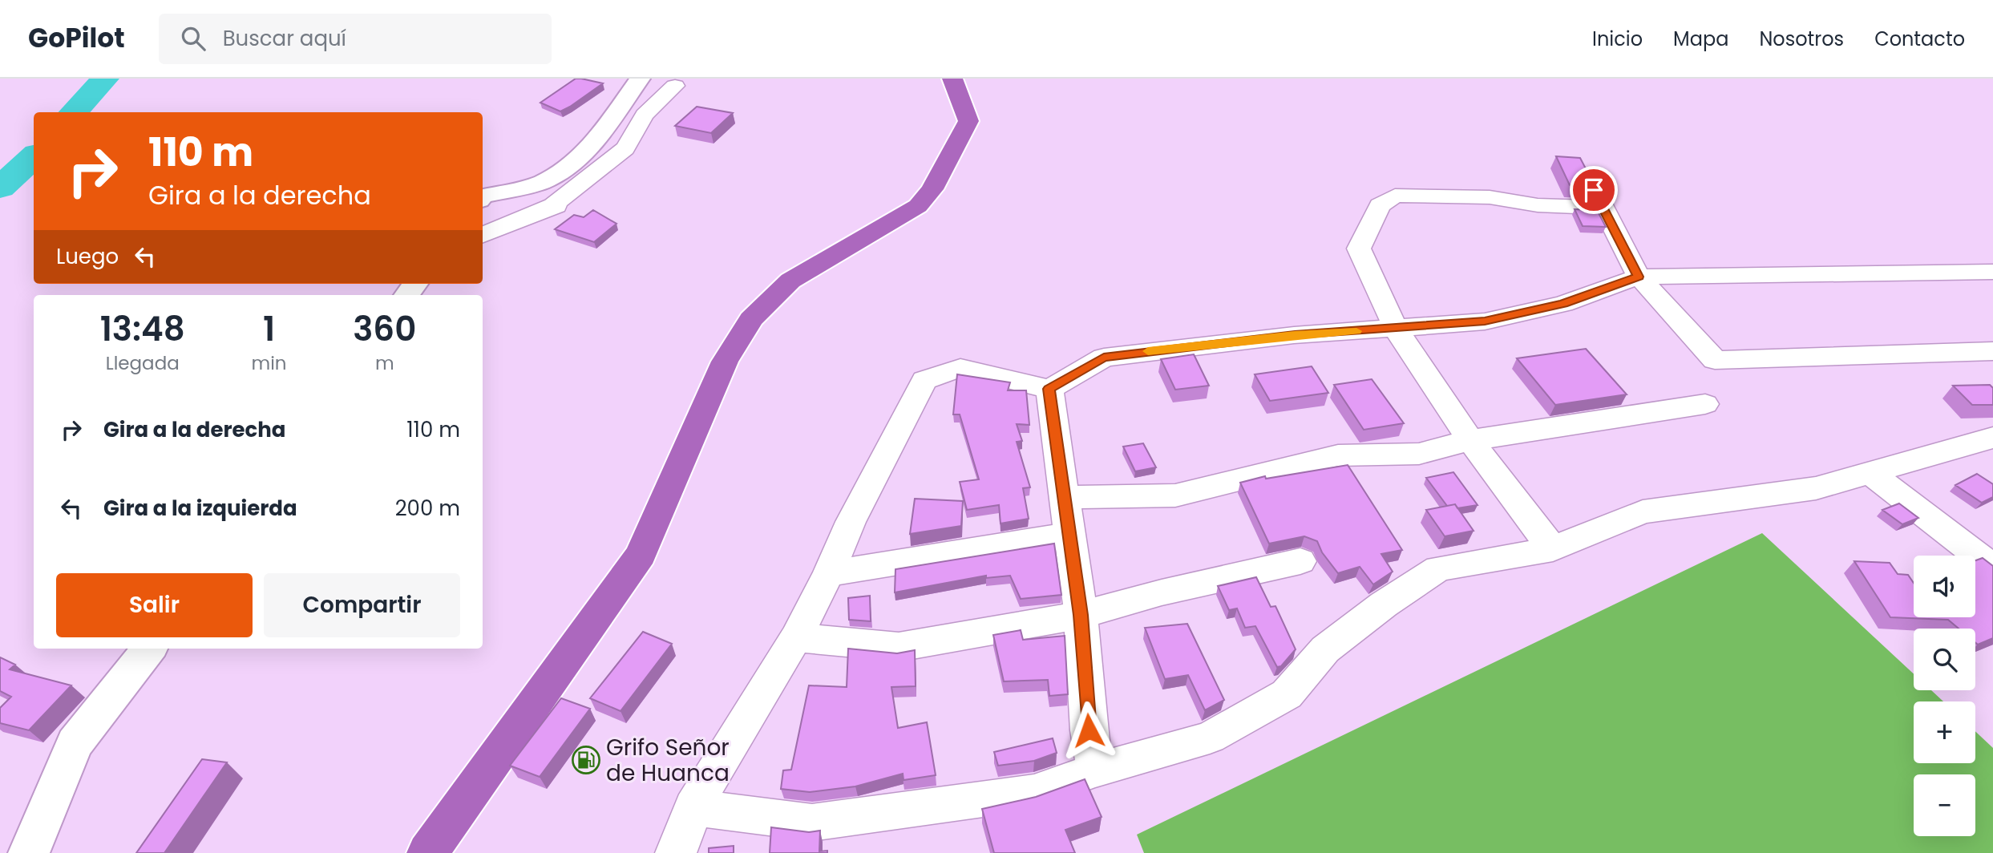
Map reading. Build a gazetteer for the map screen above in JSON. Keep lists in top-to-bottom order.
{
  "places": {
    "fuel station": ["Grifo Señor de Huanca"]
  },
  "page": {
    "header": "GoPilot",
    "search": "Buscar aquí",
    "nav": [
      "Inicio",
      "Mapa",
      "Nosotros",
      "Contacto"
    ],
    "turn": ["110 m", "Gira a la derecha"],
    "then": "Luego",
    "eta": [
      "13:48",
      "Llegada",
      "1",
      "min",
      "360",
      "m"
    ],
    "list": [
      {
        "name": "Gira a la derecha",
        "value": "110 m"
      },
      {
        "name": "Gira a la izquierda",
        "value": "200 m"
      }
    ],
    "map_buttons": ["+", "−"],
    "buttons": ["Salir", "Compartir"]
  }
}
